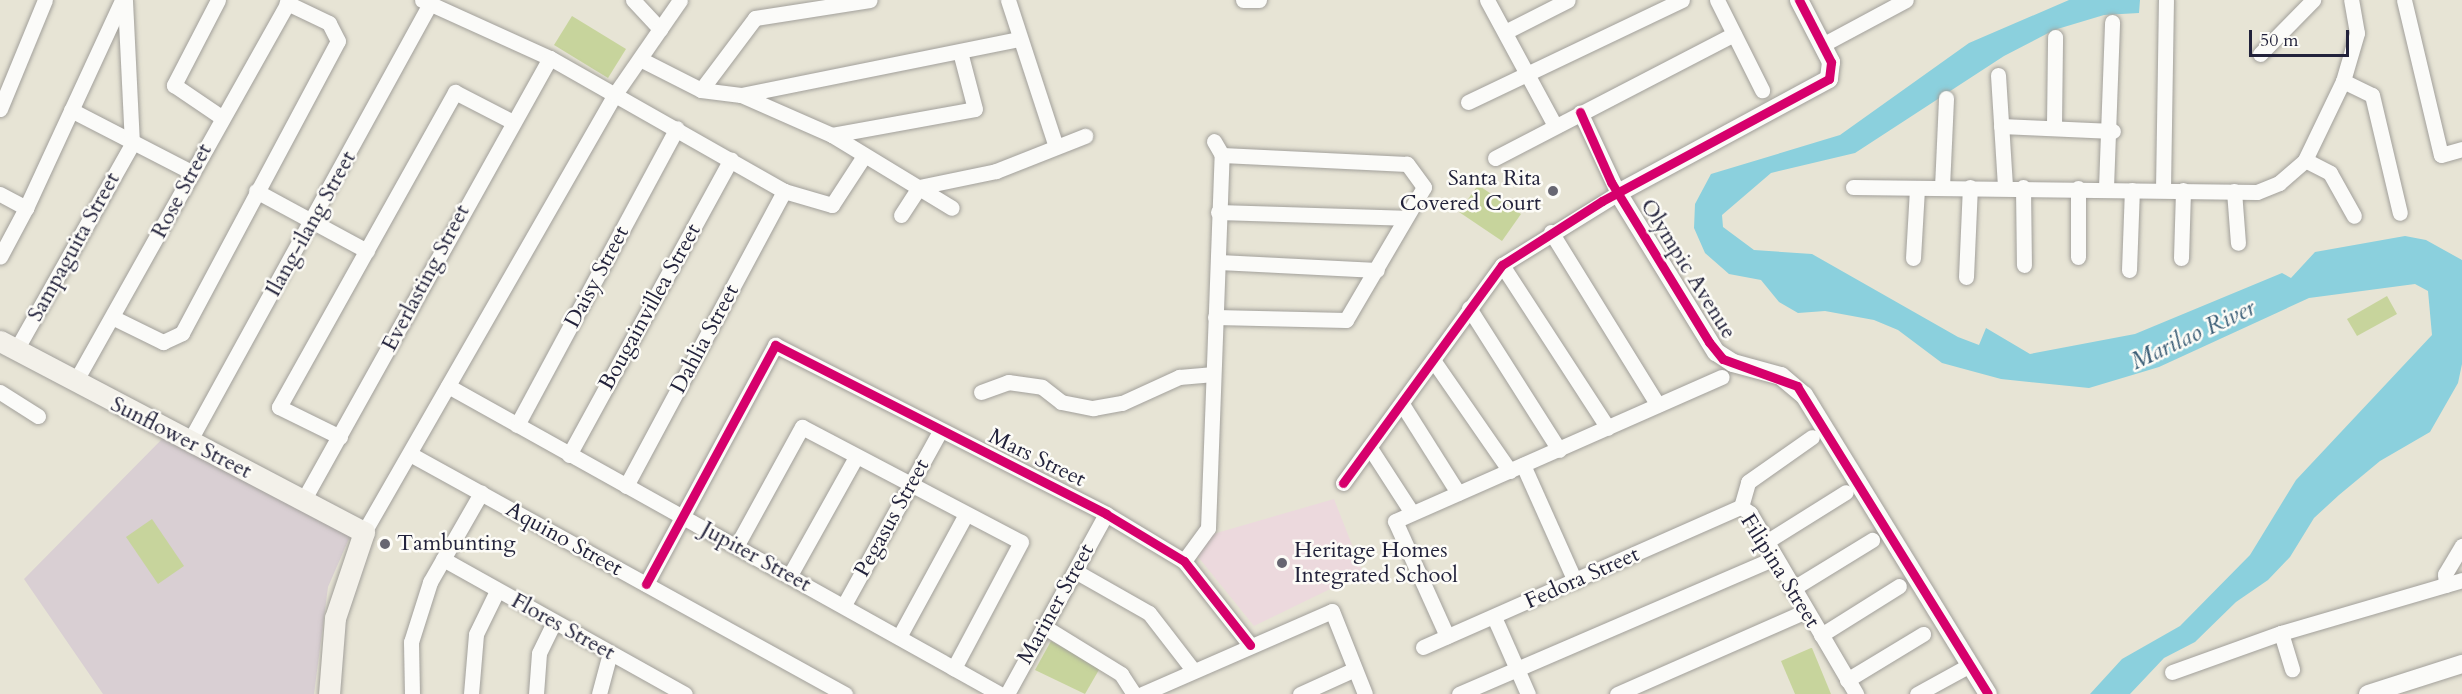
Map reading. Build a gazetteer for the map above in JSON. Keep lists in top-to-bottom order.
{
  "streets": {
    "main road": ["Sunflower Street"],
    "street": [
      "Rose Street",
      "Ilang-ilang Street",
      "Sampaguita Street",
      "Olympic Avenue",
      "Daisy Street",
      "Everlasting Street",
      "Bougainvillea Street",
      "Dahlia Street",
      "Mars Street",
      "Pegasus Street",
      "Aquino Street",
      "Jupiter Street",
      "Filipina Street",
      "Fedora Street",
      "Mariner Street",
      "Flores Street"
    ]
  },
  "crossings": [
    ["Rose Street", "Sunflower Street"],
    ["Ilang-ilang Street", "Sunflower Street"],
    ["Sampaguita Street", "Sunflower Street"],
    ["Daisy Street", "Jupiter Street"],
    ["Everlasting Street", "Sunflower Street"],
    ["Bougainvillea Street", "Jupiter Street"],
    ["Dahlia Street", "Jupiter Street"],
    ["Mars Street", "Pegasus Street"],
    ["Mars Street", "Jupiter Street"],
    ["Mars Street", "Mariner Street"],
    ["Pegasus Street", "Jupiter Street"],
    ["Filipina Street", "Fedora Street"]
  ],
  "water": ["Marilao River"],
  "places": ["Santa Rita Covered Court", "Tambunting", "Heritage Homes Integrated School"],
  "scale_bar": "50 m"
}
